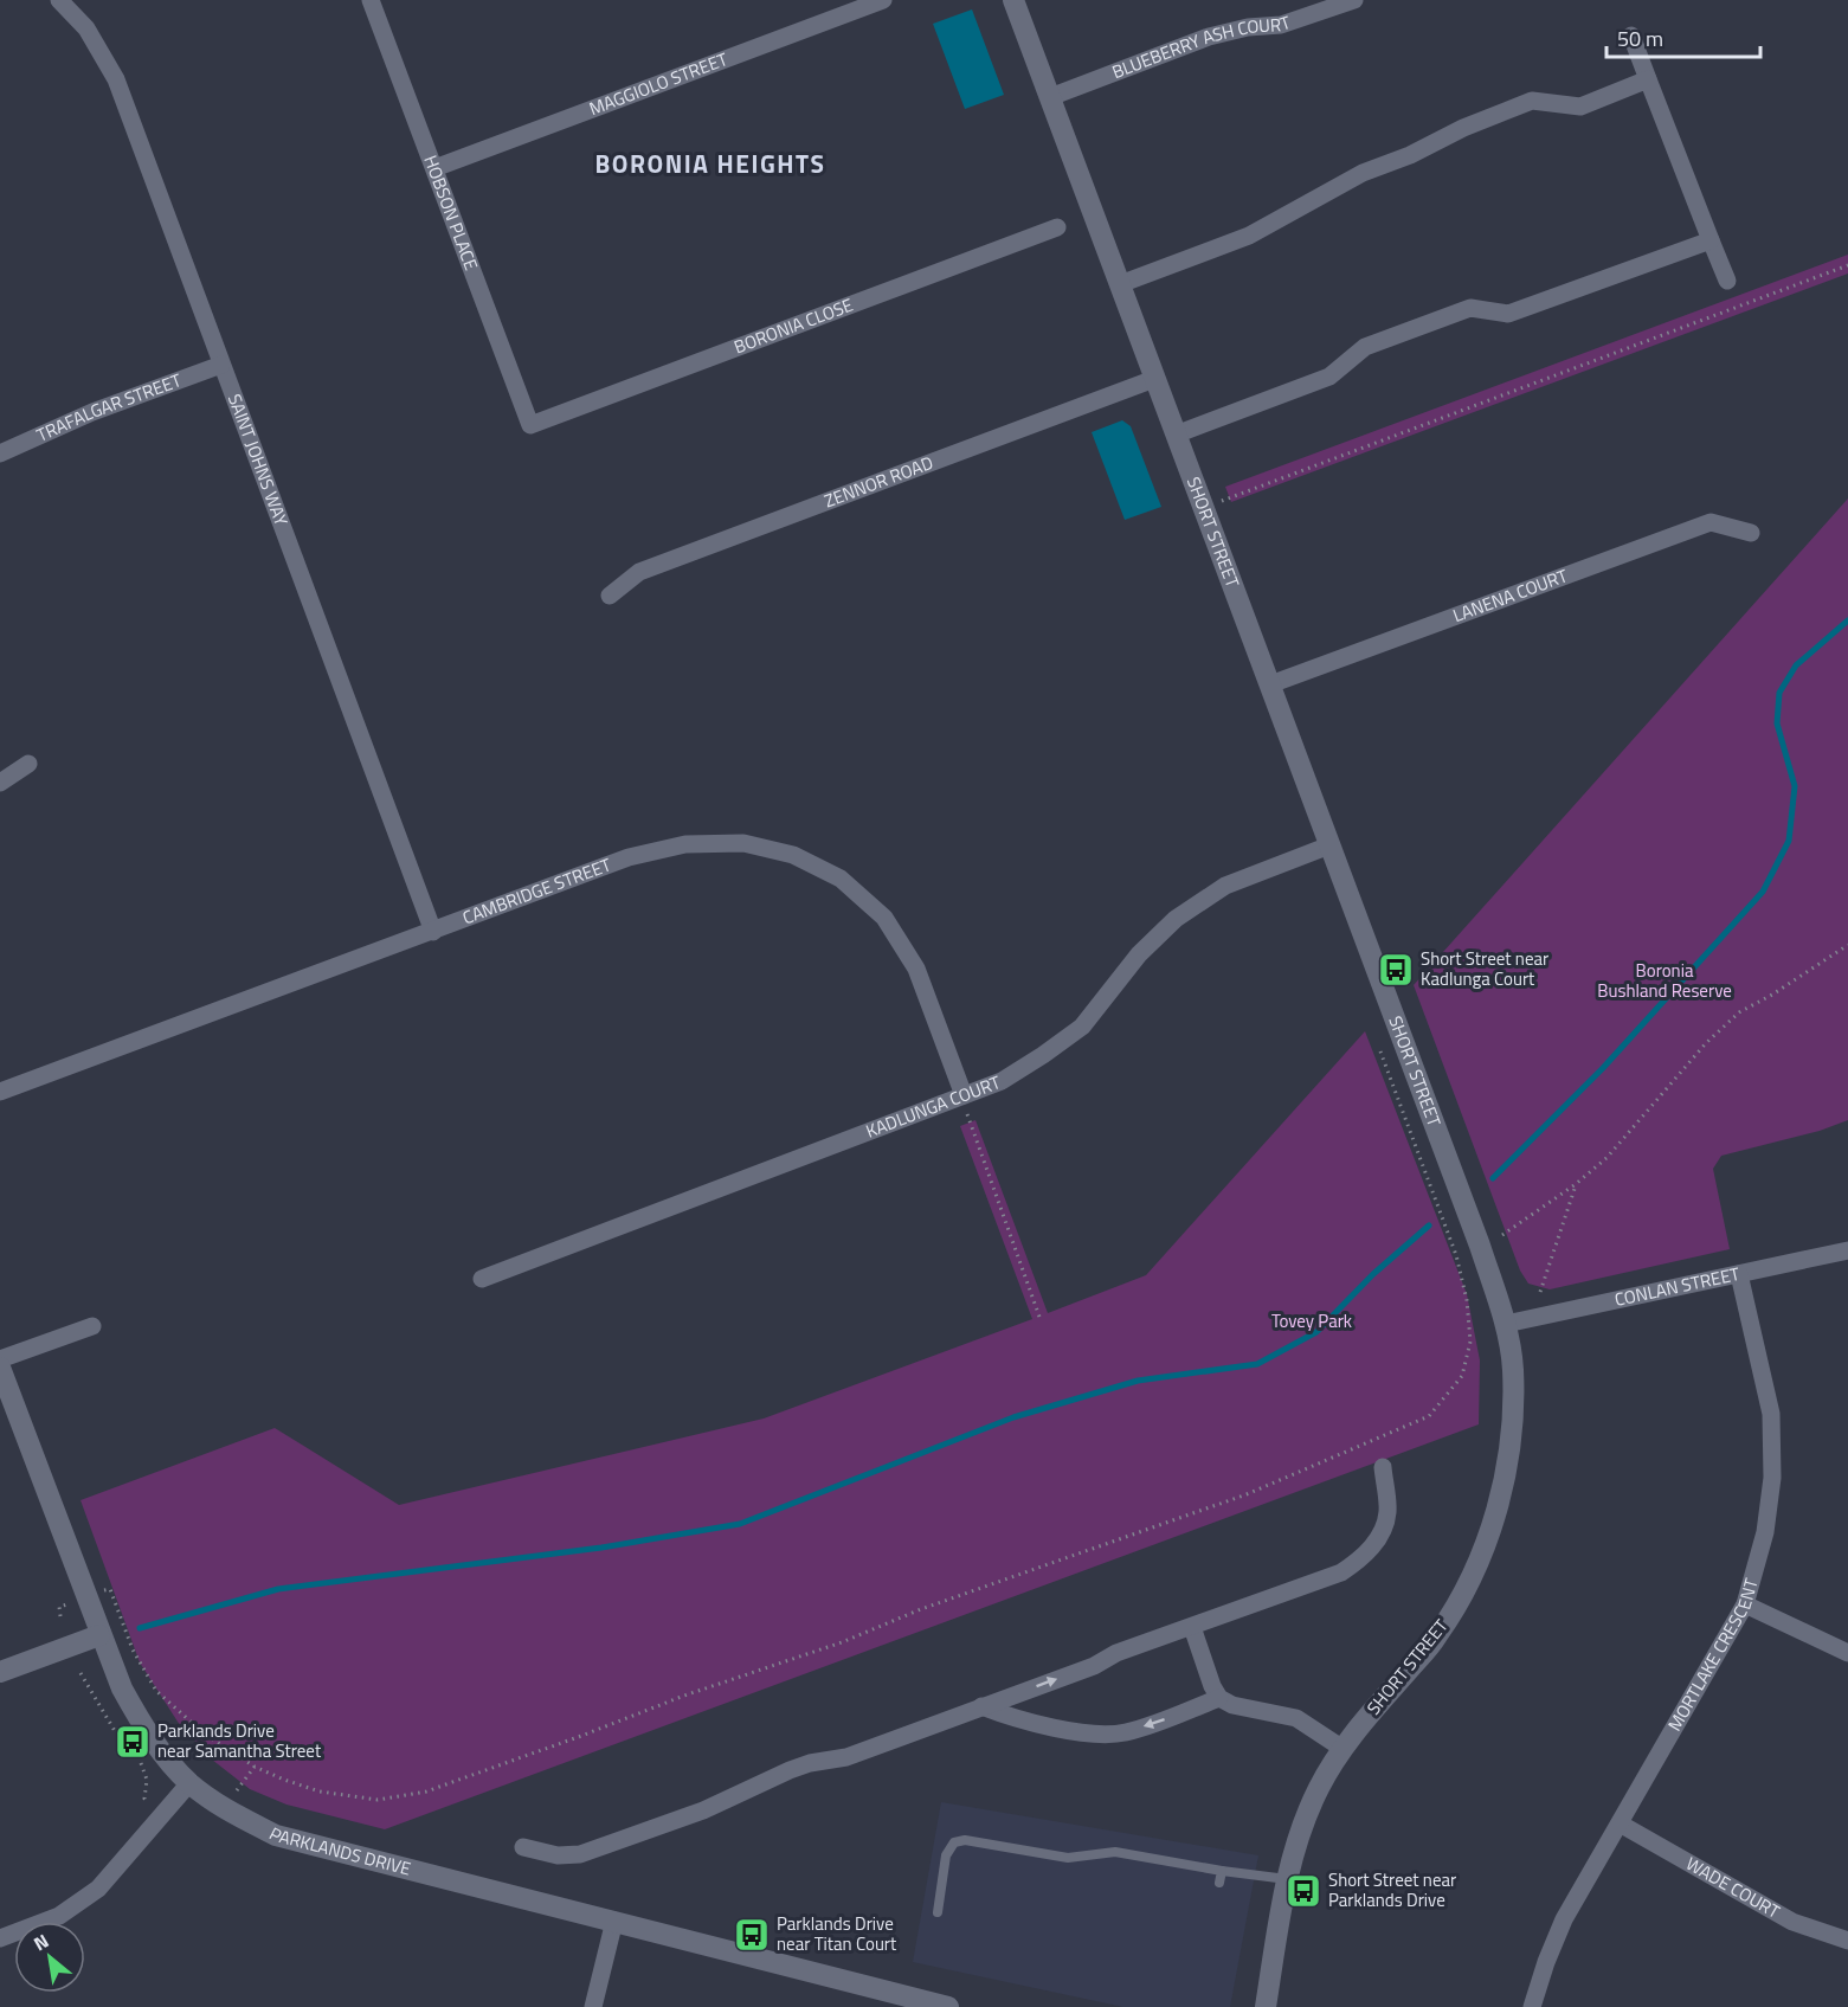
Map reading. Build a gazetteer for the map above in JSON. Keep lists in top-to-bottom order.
{
  "streets": {
    "street": [
      "BLUEBERRY ASH COURT",
      "MAGGIOLO STREET",
      "HOBSON PLACE",
      "BORONIA CLOSE",
      "TRAFALGAR STREET",
      "SAINT JOHNS WAY",
      "ZENNOR ROAD",
      "SHORT STREET",
      "LANENA COURT",
      "CAMBRIDGE STREET",
      "KADLUNGA COURT",
      "CONLAN STREET",
      "MORTLAKE CRESCENT",
      "PARKLANDS DRIVE",
      "WADE COURT"
    ]
  },
  "crossings": [
    ["BLUEBERRY ASH COURT", "SHORT STREET"],
    ["MAGGIOLO STREET", "HOBSON PLACE"],
    ["HOBSON PLACE", "BORONIA CLOSE"],
    ["TRAFALGAR STREET", "SAINT JOHNS WAY"],
    ["SAINT JOHNS WAY", "CAMBRIDGE STREET"],
    ["ZENNOR ROAD", "SHORT STREET"],
    ["SHORT STREET", "LANENA COURT"],
    ["SHORT STREET", "KADLUNGA COURT"],
    ["SHORT STREET", "CONLAN STREET"],
    ["CAMBRIDGE STREET", "KADLUNGA COURT"],
    ["CONLAN STREET", "MORTLAKE CRESCENT"],
    ["MORTLAKE CRESCENT", "WADE COURT"]
  ],
  "districts": ["BORONIA HEIGHTS"],
  "parks": ["Boronia Bushland Reserve", "Tovey Park"],
  "places": {
    "bus stop": [
      "Short Street near Kadlunga Court",
      "Parklands Drive near Samantha Street",
      "Short Street near Parklands Drive",
      "Parklands Drive near Titan Court"
    ]
  },
  "scale_bar": "50 m",
  "north": "top left"
}
